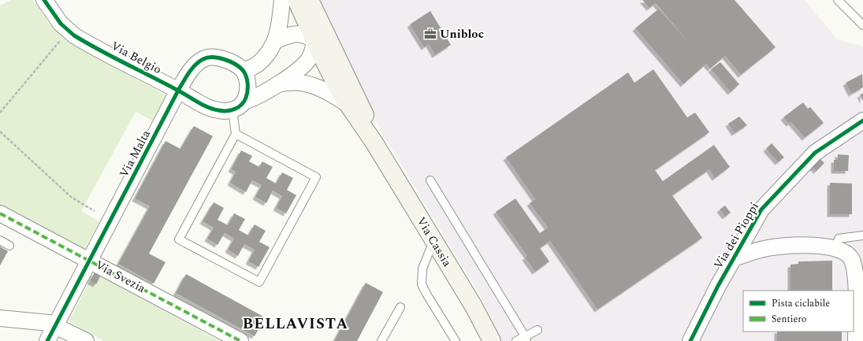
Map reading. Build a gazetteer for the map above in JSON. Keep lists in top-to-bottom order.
{
  "streets": {
    "main road": ["Via Cassia"],
    "street": [
      "Via Belgio",
      "Via Malta",
      "Via dei Pioppi",
      "Via Svezia"
    ]
  },
  "crossings": [
    ["Via Belgio", "Via Malta"],
    ["Via Malta", "Via Svezia"]
  ],
  "districts": ["BELLAVISTA"],
  "places": {
    "office": ["Unibloc"]
  },
  "legend": ["Pista ciclabile", "Sentiero"]
}
